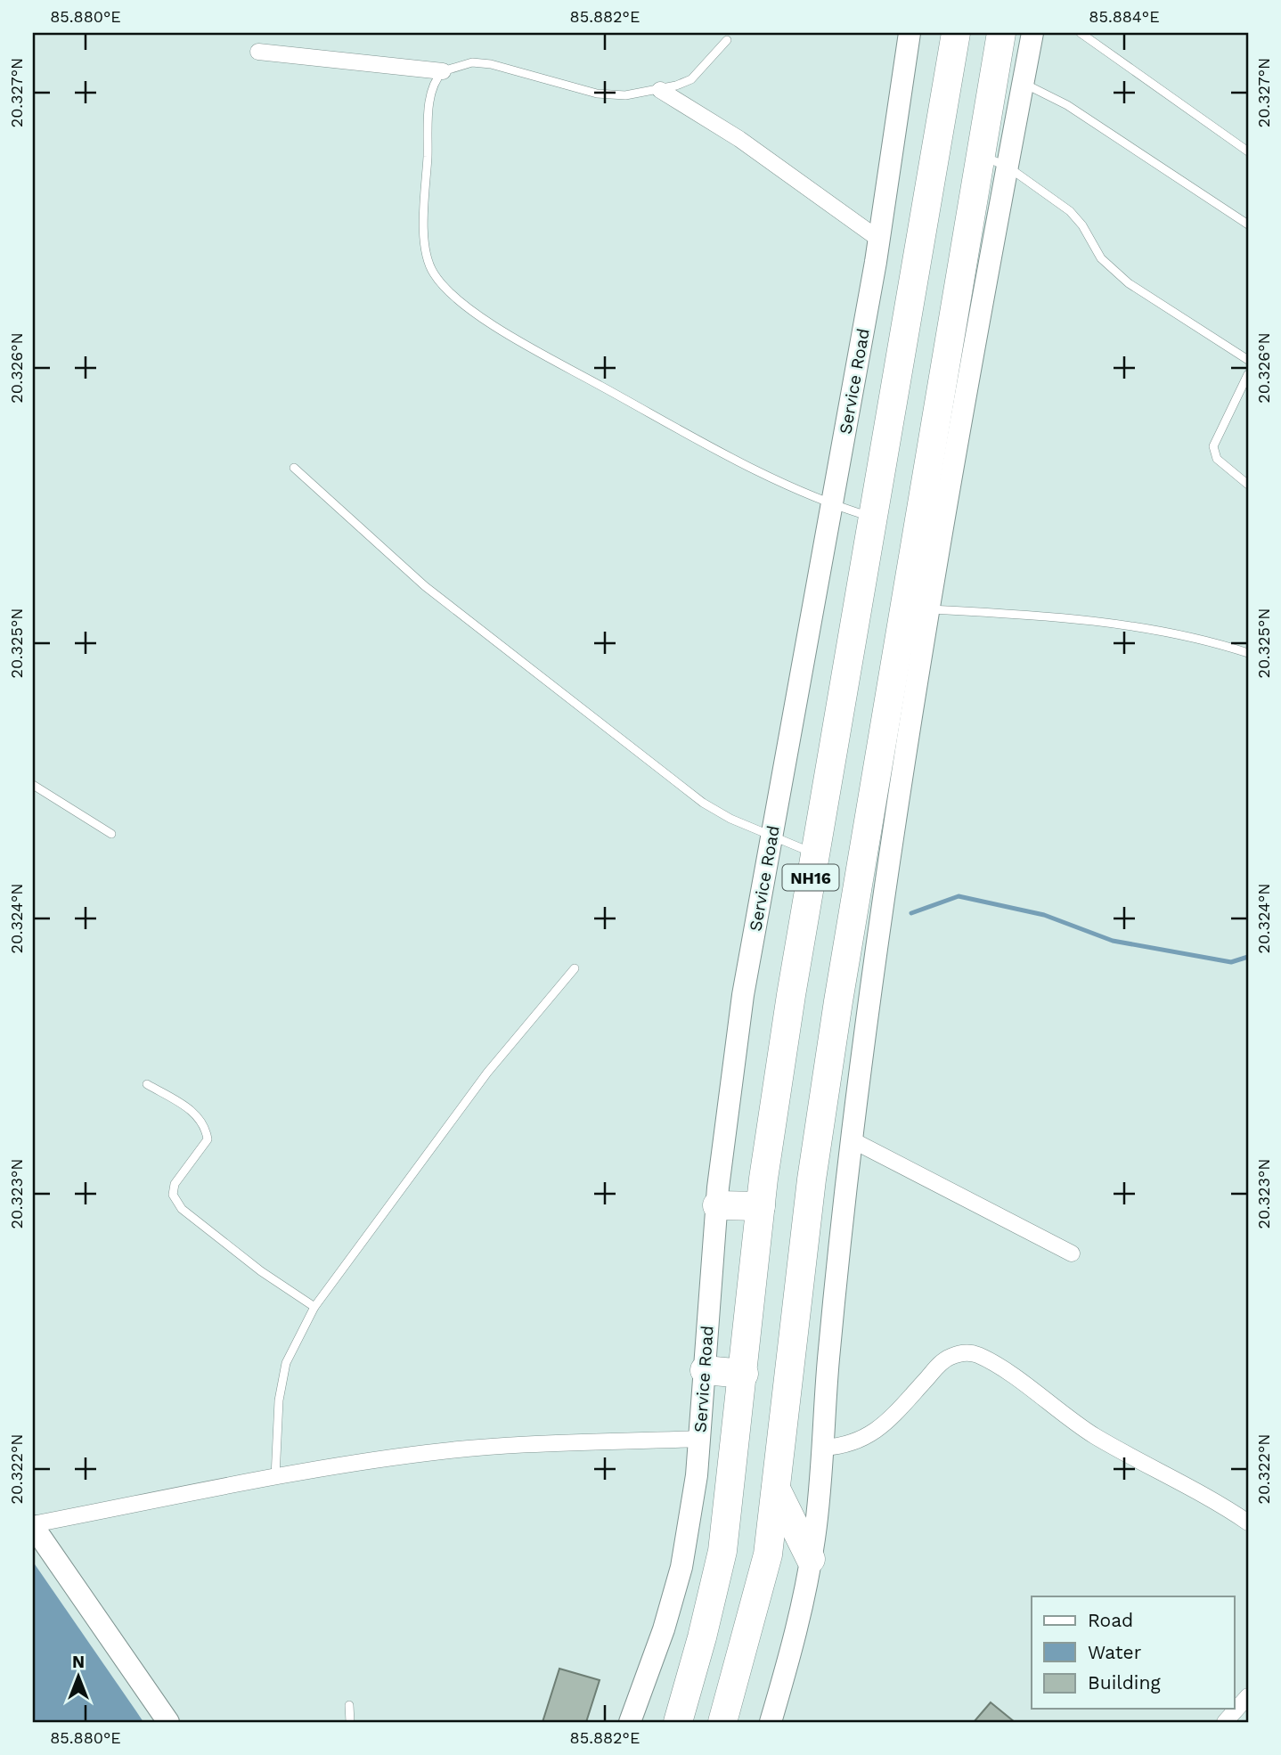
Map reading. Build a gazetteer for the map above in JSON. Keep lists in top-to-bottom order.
{
  "streets": {
    "highway": ["NH16"],
    "street": ["Service Road"]
  },
  "legend": ["Road", "Water", "Building"],
  "north": "top",
  "coordinates": [
    "85.880°E",
    "85.882°E",
    "85.884°E",
    "20.327°N",
    "20.326°N",
    "20.325°N",
    "20.324°N",
    "20.323°N",
    "20.322°N"
  ]
}
